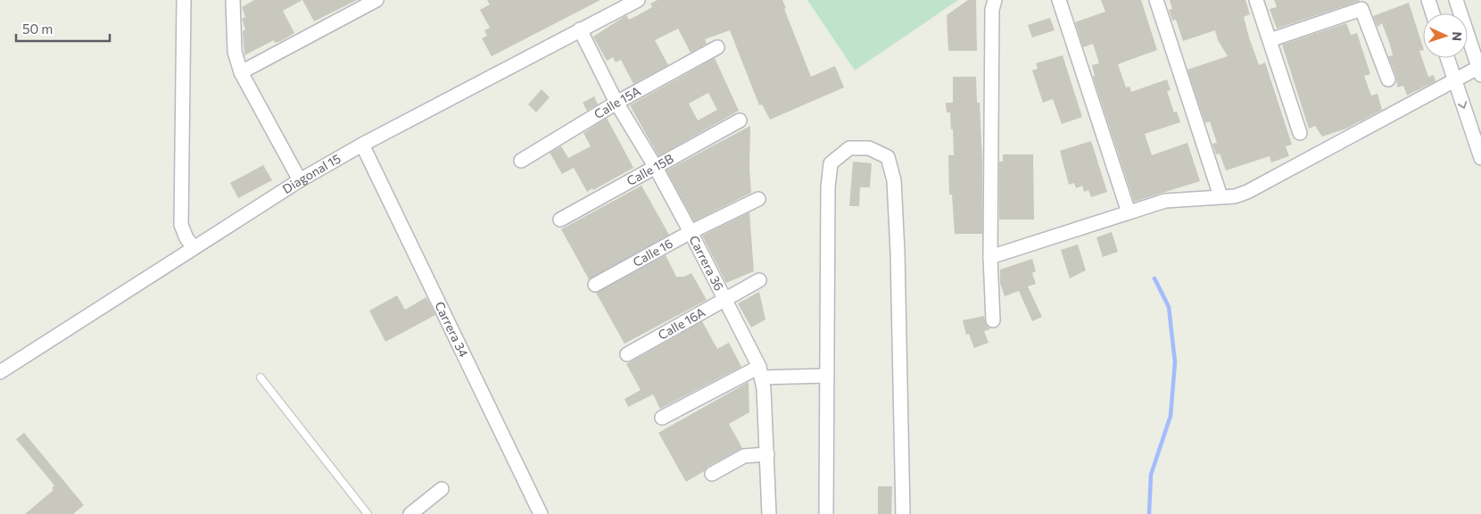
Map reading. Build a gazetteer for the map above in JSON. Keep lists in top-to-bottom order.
{
  "streets": {
    "street": [
      "Calle 15A",
      "Calle 15B",
      "Diagonal 15",
      "Calle 16",
      "Carrera 36",
      "Calle 16A",
      "Carrera 34"
    ]
  },
  "crossings": [
    ["Calle 15A", "Carrera 36"],
    ["Calle 15B", "Carrera 36"],
    ["Diagonal 15", "Carrera 36"],
    ["Diagonal 15", "Carrera 34"],
    ["Calle 16", "Carrera 36"],
    ["Carrera 36", "Calle 16A"]
  ],
  "scale_bar": "50 m",
  "north": "right"
}
